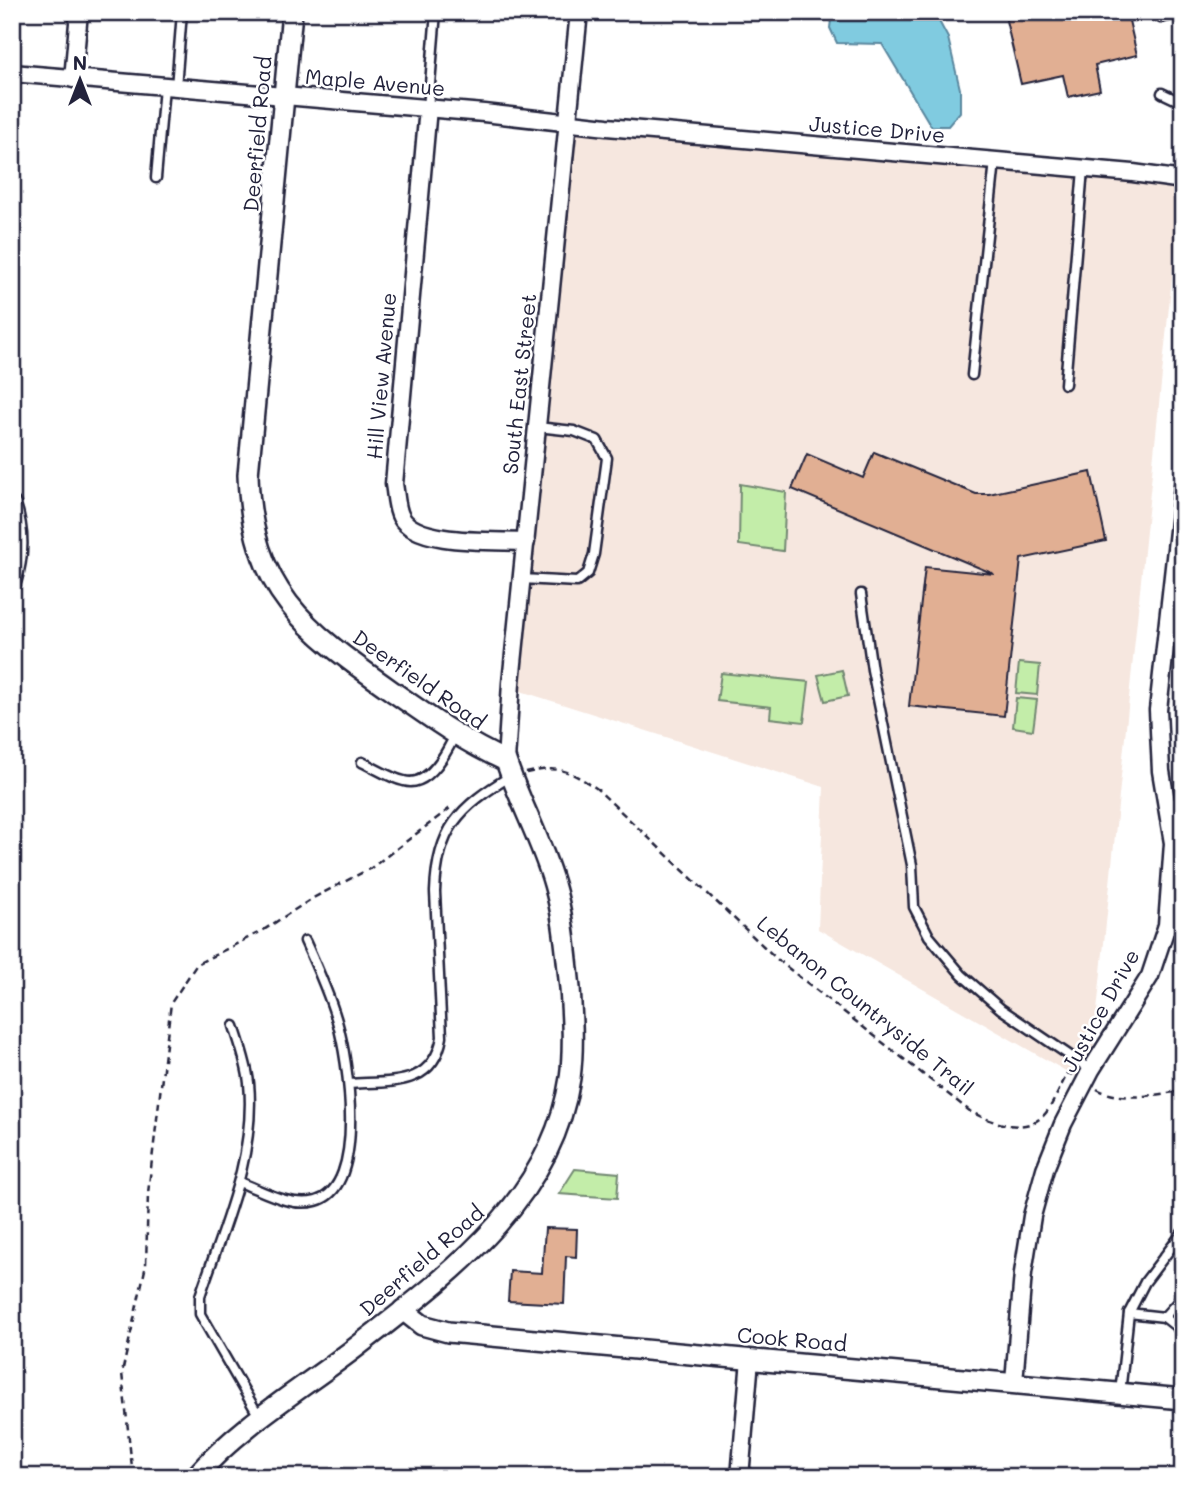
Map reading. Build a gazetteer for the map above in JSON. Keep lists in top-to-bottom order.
{
  "streets": {
    "street": [
      "Maple Avenue",
      "Justice Drive",
      "Deerfield Road",
      "Hill View Avenue",
      "South East Street",
      "Cook Road"
    ],
    "path": ["Lebanon Countryside Trail"]
  },
  "crossings": [
    ["Maple Avenue", "Justice Drive"],
    ["Maple Avenue", "Deerfield Road"],
    ["Maple Avenue", "Hill View Avenue"],
    ["Maple Avenue", "South East Street"],
    ["Justice Drive", "South East Street"],
    ["Justice Drive", "Lebanon Countryside Trail"],
    ["Justice Drive", "Cook Road"],
    ["Deerfield Road", "South East Street"],
    ["Deerfield Road", "Lebanon Countryside Trail"],
    ["Deerfield Road", "Cook Road"],
    ["Hill View Avenue", "South East Street"],
    ["South East Street", "Lebanon Countryside Trail"]
  ],
  "north": "top"
}
